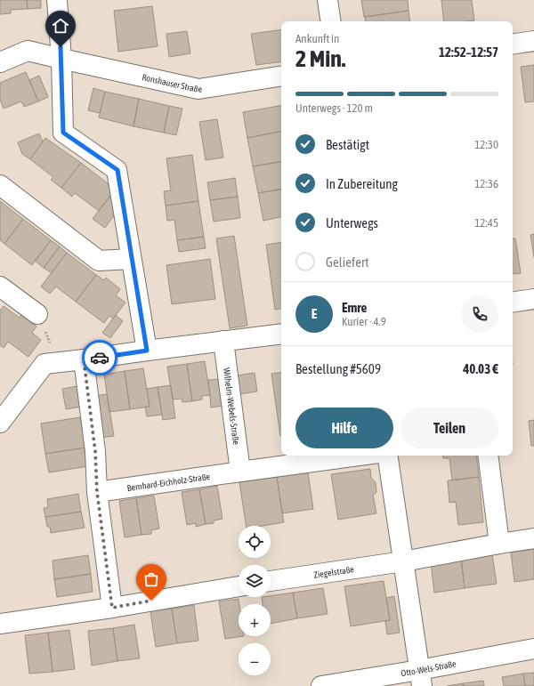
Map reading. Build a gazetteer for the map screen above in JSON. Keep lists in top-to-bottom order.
{
  "streets": {
    "street": [
      "Ronshauser Straße",
      "Wilhelm-Webels-Straße",
      "Bernhard-Eichholz-Straße",
      "Ziegelstraße",
      "Otto-Wels-Straße"
    ]
  },
  "crossings": [
    ["Wilhelm-Webels-Straße", "Bernhard-Eichholz-Straße"]
  ],
  "page": {
    "heading": ["2 Min.", "Ankunft in", "12:52–12:57"],
    "panel": [
      "Emre",
      "Kurier · 4.9",
      "Bestellung #5609",
      "40.03 €"
    ],
    "bar": "Unterwegs · 120 m",
    "list": [
      ["Bestätigt", "12:30"],
      ["In Zubereitung", "12:36"],
      ["Unterwegs", "12:45"],
      "Geliefert"
    ],
    "round": "E",
    "buttons": ["Hilfe", "Teilen"],
    "map_buttons": ["+", "−"]
  }
}
